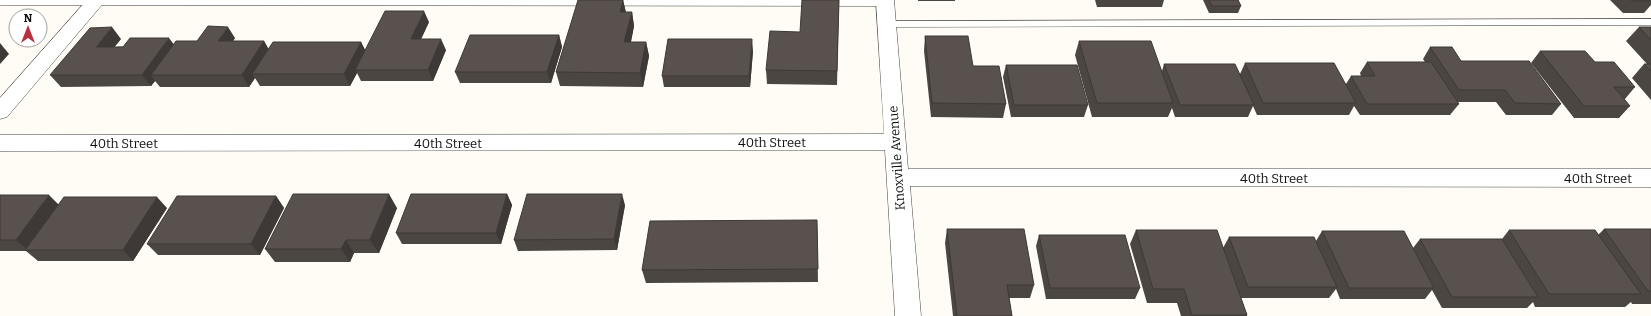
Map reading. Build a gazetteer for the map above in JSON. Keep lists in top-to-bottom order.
{
  "streets": {
    "street": ["40th Street", "Knoxville Avenue"]
  },
  "crossings": [
    ["40th Street", "Knoxville Avenue"]
  ],
  "north": "top"
}
